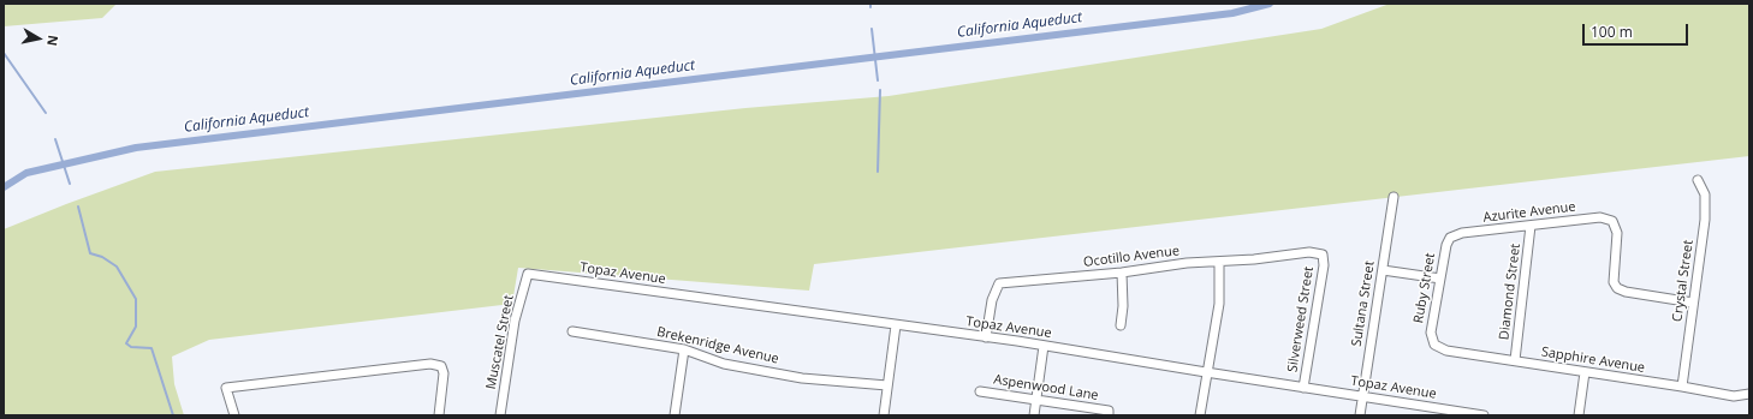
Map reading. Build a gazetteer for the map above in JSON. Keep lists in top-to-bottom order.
{
  "streets": {
    "street": [
      "Azurite Avenue",
      "Ocotillo Avenue",
      "Topaz Avenue",
      "Crystal Street",
      "Ruby Street",
      "Diamond Street",
      "Sultana Street",
      "Silverweed Street",
      "Muscatel Street",
      "Brekenridge Avenue",
      "Sapphire Avenue",
      "Aspenwood Lane"
    ]
  },
  "crossings": [
    ["Azurite Avenue", "Crystal Street"],
    ["Azurite Avenue", "Ruby Street"],
    ["Azurite Avenue", "Diamond Street"],
    ["Ocotillo Avenue", "Topaz Avenue"],
    ["Ocotillo Avenue", "Silverweed Street"],
    ["Topaz Avenue", "Sultana Street"],
    ["Topaz Avenue", "Silverweed Street"],
    ["Topaz Avenue", "Muscatel Street"],
    ["Crystal Street", "Sapphire Avenue"],
    ["Ruby Street", "Sapphire Avenue"],
    ["Diamond Street", "Sapphire Avenue"]
  ],
  "water": ["California Aqueduct"],
  "scale_bar": "100 m",
  "north": "right"
}
